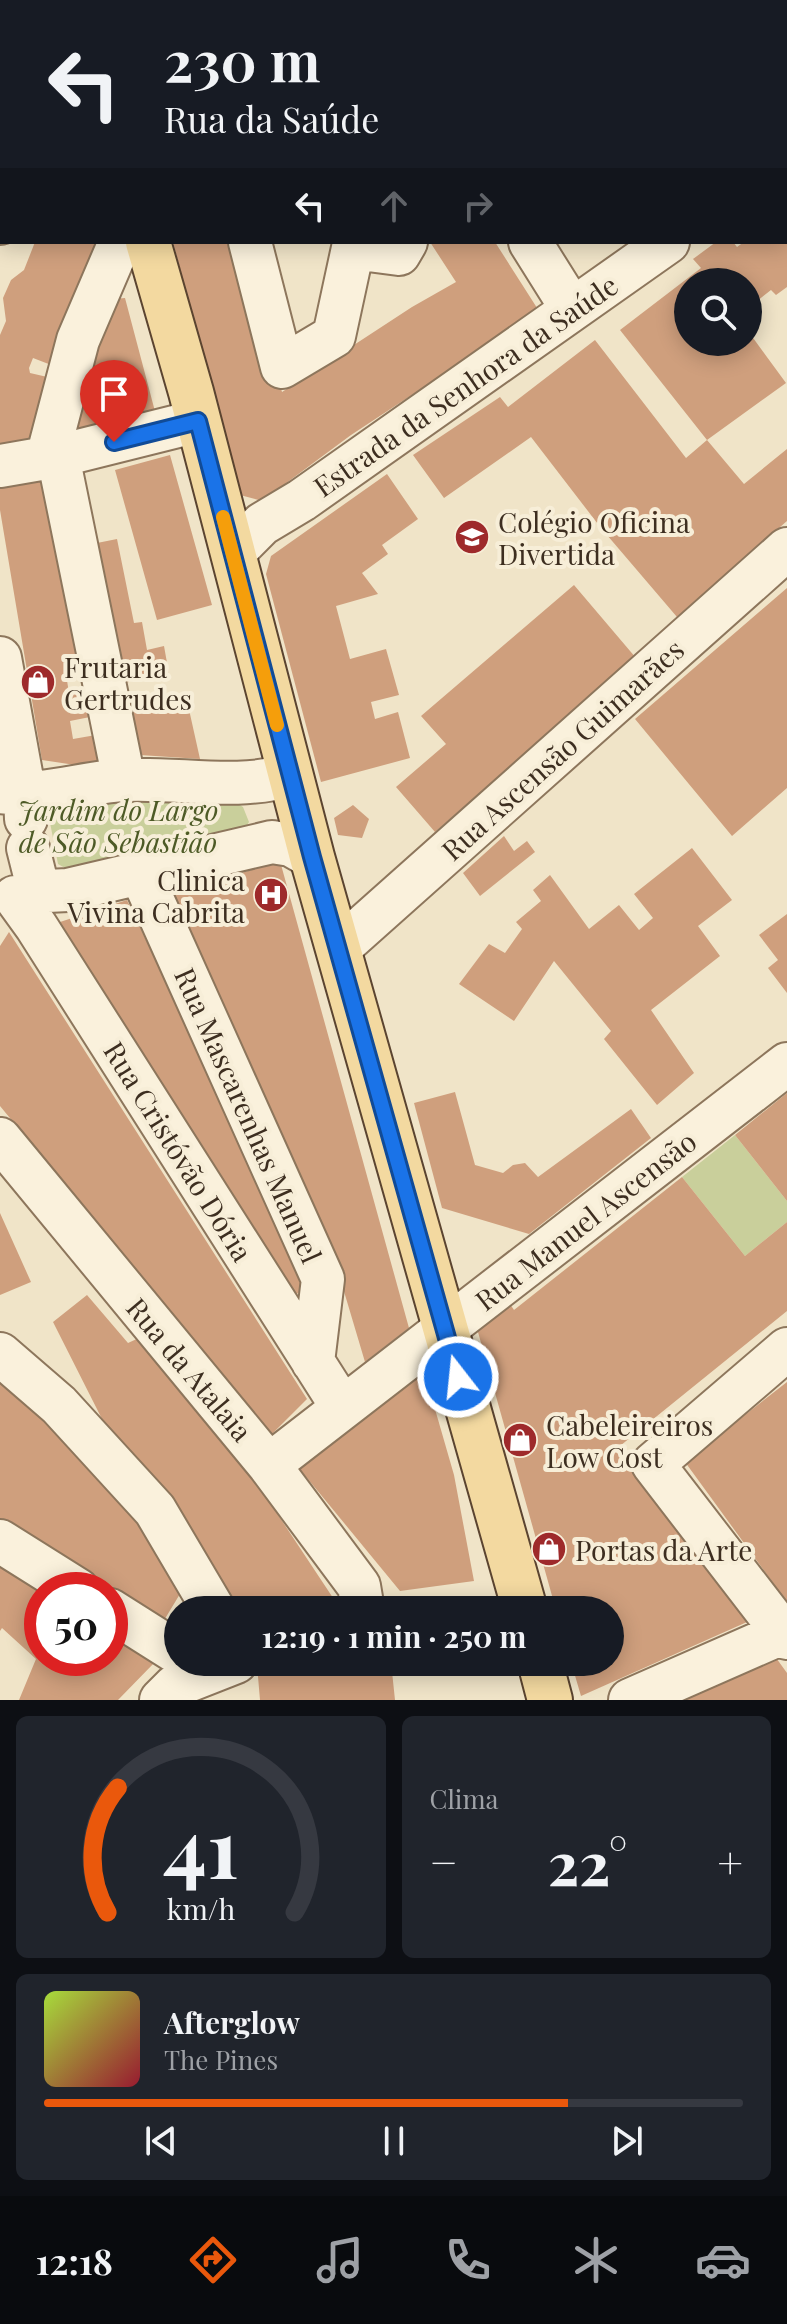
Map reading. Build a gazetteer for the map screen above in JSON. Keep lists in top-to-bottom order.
{
  "streets": {
    "street": [
      "Estrada da Senhora da Saúde",
      "Rua Ascensão Guimarães",
      "Rua Mascarenhas Manuel",
      "Rua Cristóvão Dória",
      "Rua Manuel Ascensão",
      "Rua da Atalaia"
    ]
  },
  "crossings": [
    ["Rua Mascarenhas Manuel", "Rua Cristóvão Dória"],
    ["Rua Cristóvão Dória", "Rua Manuel Ascensão"],
    ["Rua Manuel Ascensão", "Rua da Atalaia"]
  ],
  "parks": ["Jardim do Largo de São Sebastião"],
  "places": {
    "school or university": ["Colégio Oficina Divertida"],
    "shop": ["Frutaria Gertrudes", "Cabeleireiros Low Cost", "Portas da Arte"],
    "hospital": ["Clinica Vivina Cabrita"]
  },
  "page": {
    "turn": ["230 m", "Rua da Saúde"],
    "limit": "50",
    "trip": "12:19 · 1 min · 250 m",
    "tile": "Clima",
    "heat": ["−", "22°", "+"],
    "song": ["Afterglow", "The Pines"],
    "tabs": "12:18",
    "gauge": ["41", "km/h"]
  }
}
